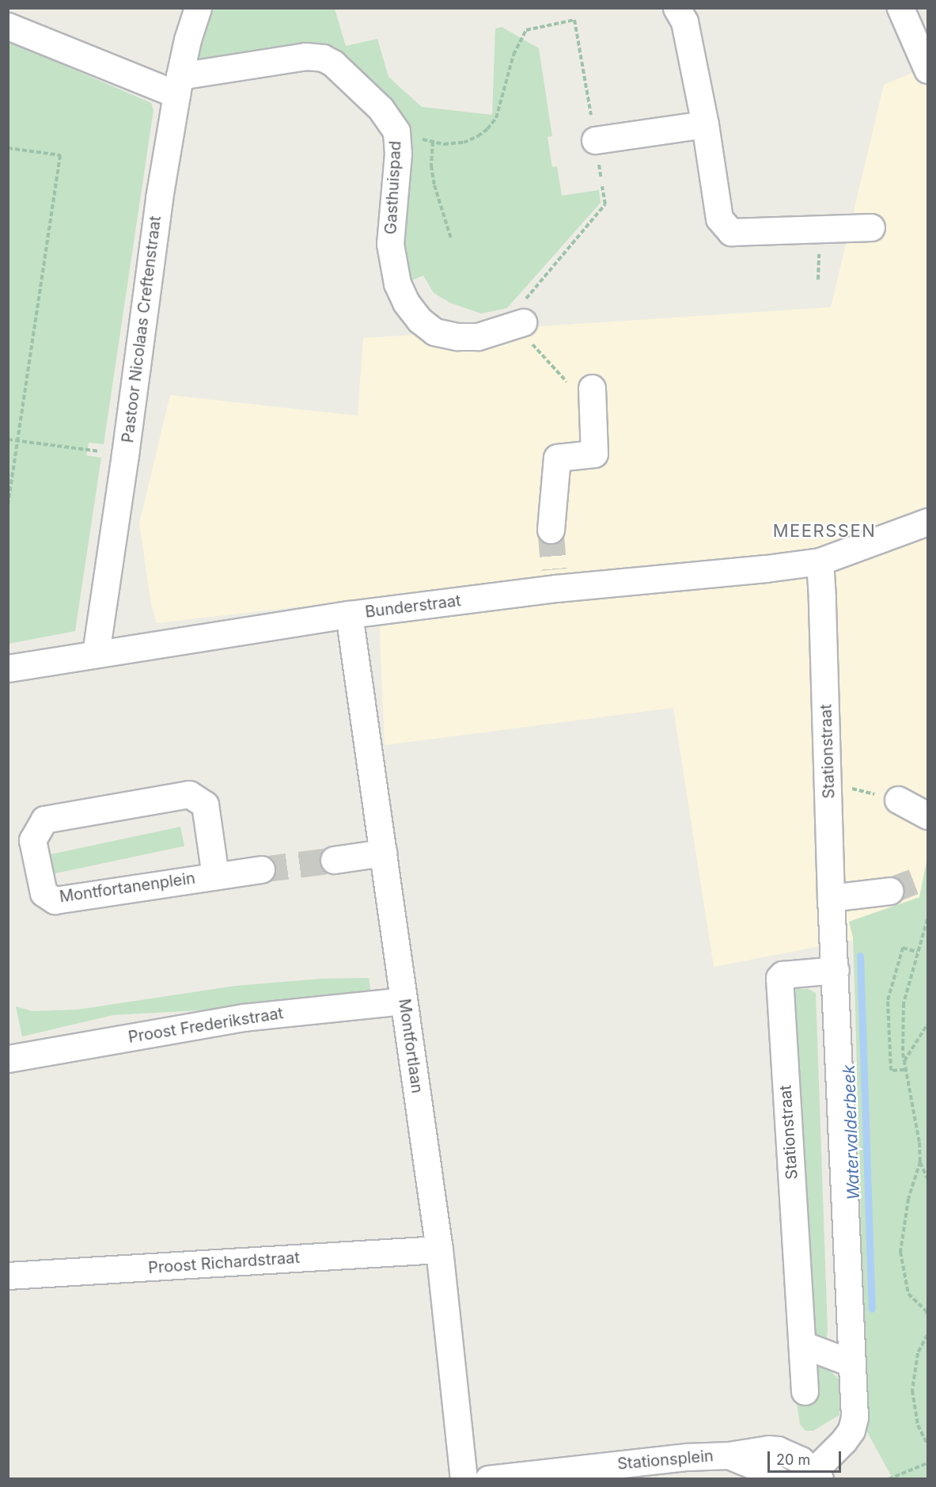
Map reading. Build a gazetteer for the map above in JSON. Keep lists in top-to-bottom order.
{
  "streets": {
    "street": [
      "Gasthuispad",
      "Pastoor Nicolaas Creftenstraat",
      "Bunderstraat",
      "Stationstraat",
      "Montfortanenplein",
      "Proost Frederikstraat",
      "Montfortlaan",
      "Proost Richardstraat",
      "Stationsplein"
    ]
  },
  "crossings": [
    ["Gasthuispad", "Pastoor Nicolaas Creftenstraat"],
    ["Pastoor Nicolaas Creftenstraat", "Bunderstraat"],
    ["Bunderstraat", "Stationstraat"],
    ["Bunderstraat", "Montfortlaan"],
    ["Stationstraat", "Stationsplein"],
    ["Proost Frederikstraat", "Montfortlaan"],
    ["Montfortlaan", "Proost Richardstraat"]
  ],
  "districts": ["MEERSSEN"],
  "water": ["Watervalderbeek"],
  "scale_bar": "20 m"
}
